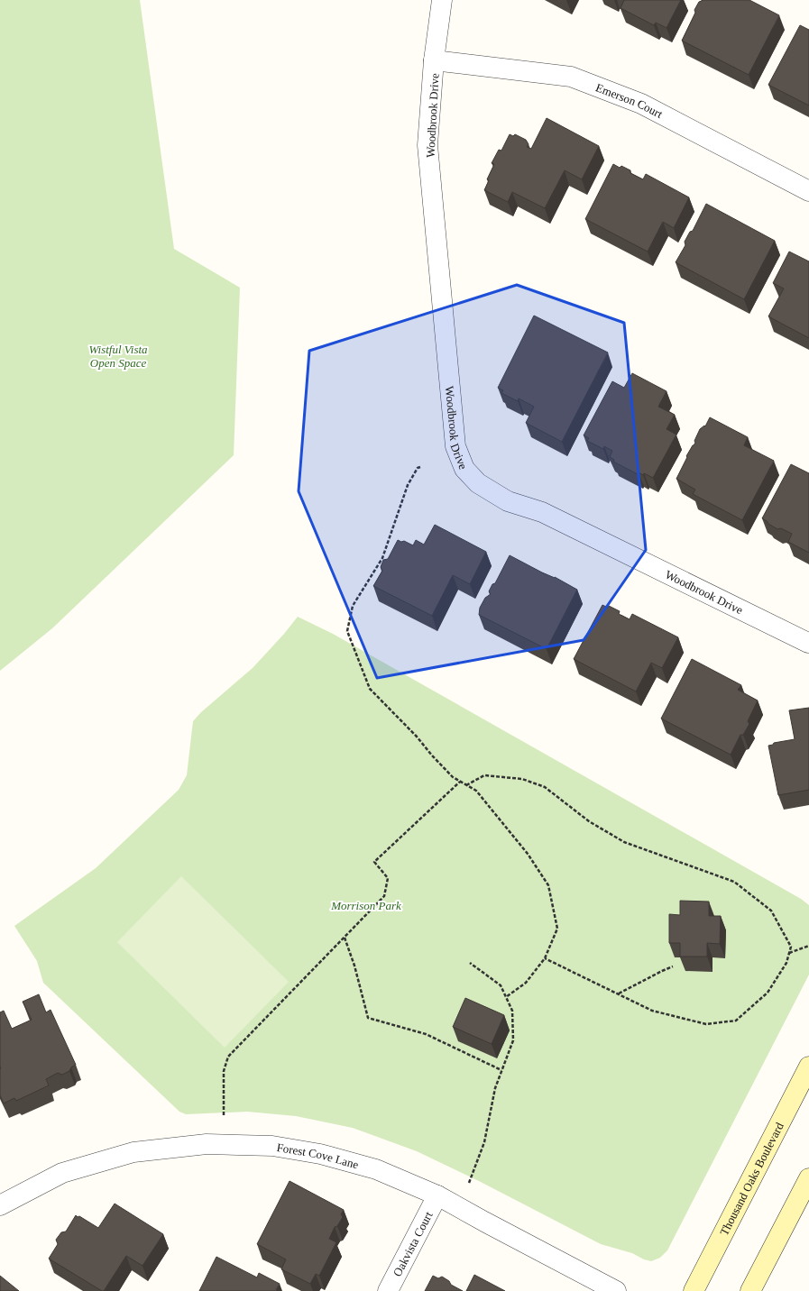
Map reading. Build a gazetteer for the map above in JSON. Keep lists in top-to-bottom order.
{
  "streets": {
    "main road": ["Thousand Oaks Boulevard"],
    "street": [
      "Emerson Court",
      "Woodbrook Drive",
      "Forest Cove Lane",
      "Oakvista Court"
    ]
  },
  "crossings": [
    ["Emerson Court", "Woodbrook Drive"],
    ["Forest Cove Lane", "Oakvista Court"]
  ],
  "parks": ["Wistful Vista Open Space", "Morrison Park"]
}
